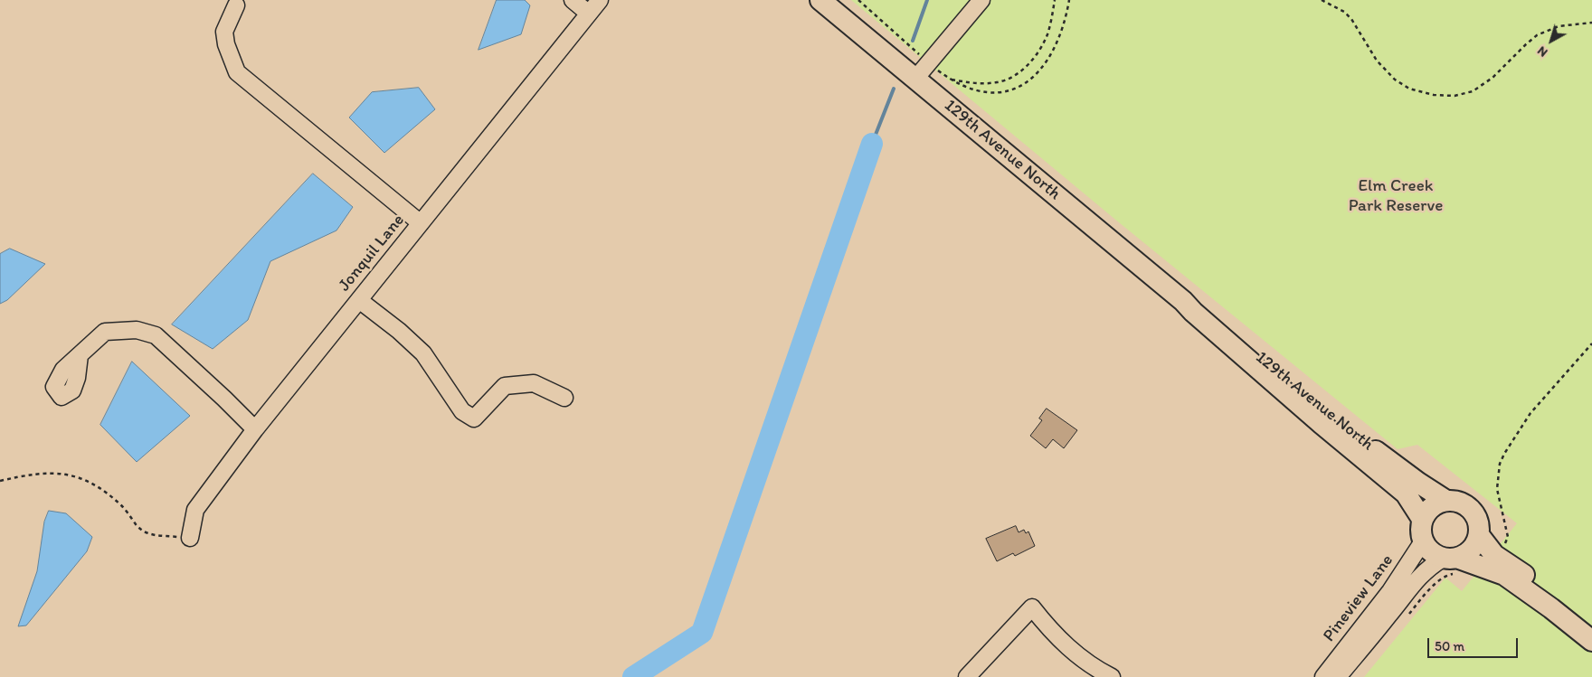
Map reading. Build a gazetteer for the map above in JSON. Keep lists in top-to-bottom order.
{
  "streets": {
    "main road": ["129th Avenue North"],
    "street": ["Jonquil Lane", "Pineview Lane"]
  },
  "crossings": [
    ["129th Avenue North", "Pineview Lane"]
  ],
  "parks": ["Elm Creek Park Reserve"],
  "scale_bar": "50 m",
  "north": "bottom left"
}
